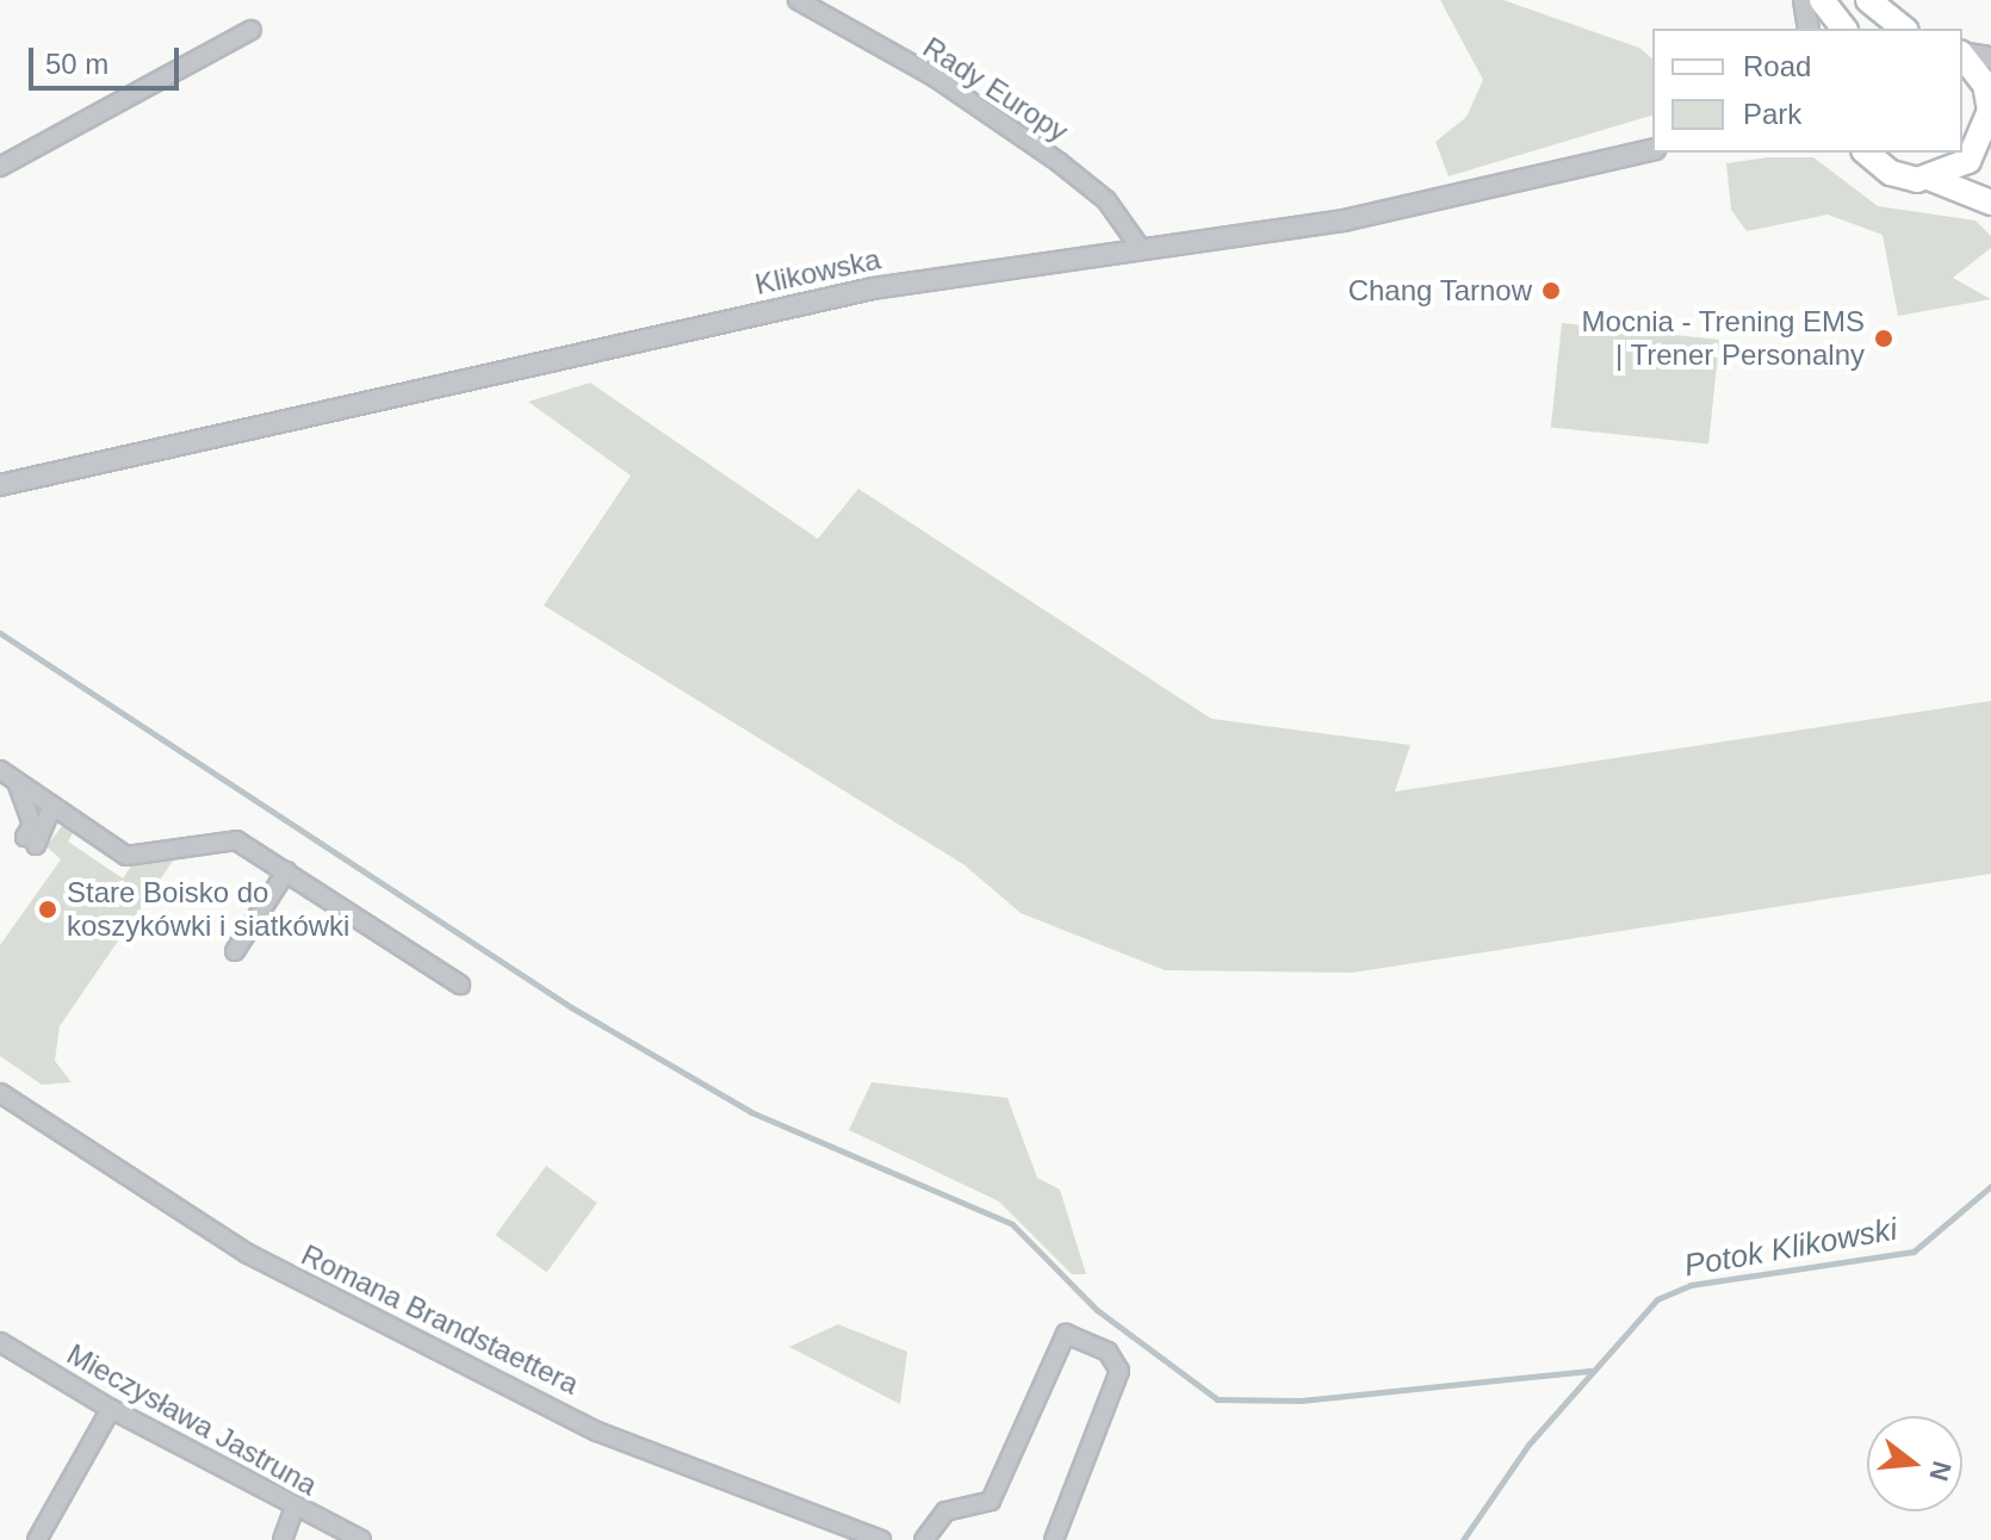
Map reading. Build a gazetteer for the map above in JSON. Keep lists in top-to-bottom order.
{
  "streets": {
    "street": [
      "Rady Europy",
      "Klikowska",
      "Romana Brandstaettera",
      "Mieczysława Jastruna"
    ]
  },
  "crossings": [
    ["Rady Europy", "Klikowska"]
  ],
  "water": ["Potok Klikowski"],
  "places": ["Chang Tarnow", "Mocnia - Trening EMS | Trener Personalny", "Stare Boisko do koszykówki i siatkówki"],
  "legend": ["Road", "Park"],
  "scale_bar": "50 m",
  "north": "right"
}
